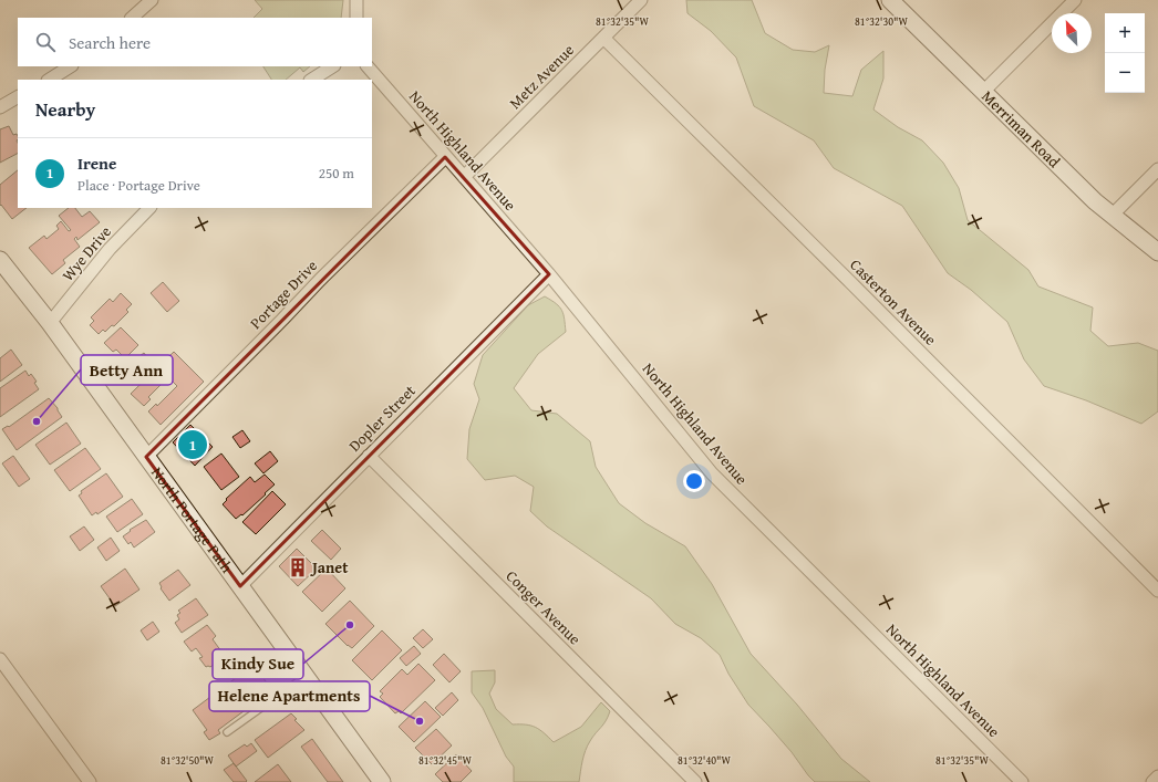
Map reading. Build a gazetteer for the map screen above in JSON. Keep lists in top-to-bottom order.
{
  "streets": {
    "main road": ["Merriman Road", "North Portage Path"],
    "street": [
      "Metz Avenue",
      "North Highland Avenue",
      "Wye Drive",
      "Portage Drive",
      "Casterton Avenue",
      "Dopler Street",
      "Conger Avenue"
    ]
  },
  "crossings": [
    ["Metz Avenue", "North Highland Avenue"],
    ["Metz Avenue", "Casterton Avenue"],
    ["North Highland Avenue", "Portage Drive"],
    ["North Highland Avenue", "Dopler Street"],
    ["Wye Drive", "North Portage Path"],
    ["Portage Drive", "North Portage Path"],
    ["Dopler Street", "North Portage Path"],
    ["Dopler Street", "Conger Avenue"]
  ],
  "places": {
    "other": ["Betty Ann", "Kindy Sue", "Helene Apartments"],
    "building": ["Janet"]
  },
  "north": "top left",
  "page": {
    "map_buttons": ["+", "−"],
    "search": "Search here",
    "heading": "Nearby",
    "list": [
      {
        "mark": "1",
        "name": "Irene",
        "note": "Place · Portage Drive",
        "value": "250 m"
      }
    ],
    "pins": "1"
  },
  "coordinates": [
    "81°32'35\"W",
    "81°32'30\"W",
    "81°32'50\"W",
    "81°32'45\"W",
    "81°32'40\"W"
  ]
}
